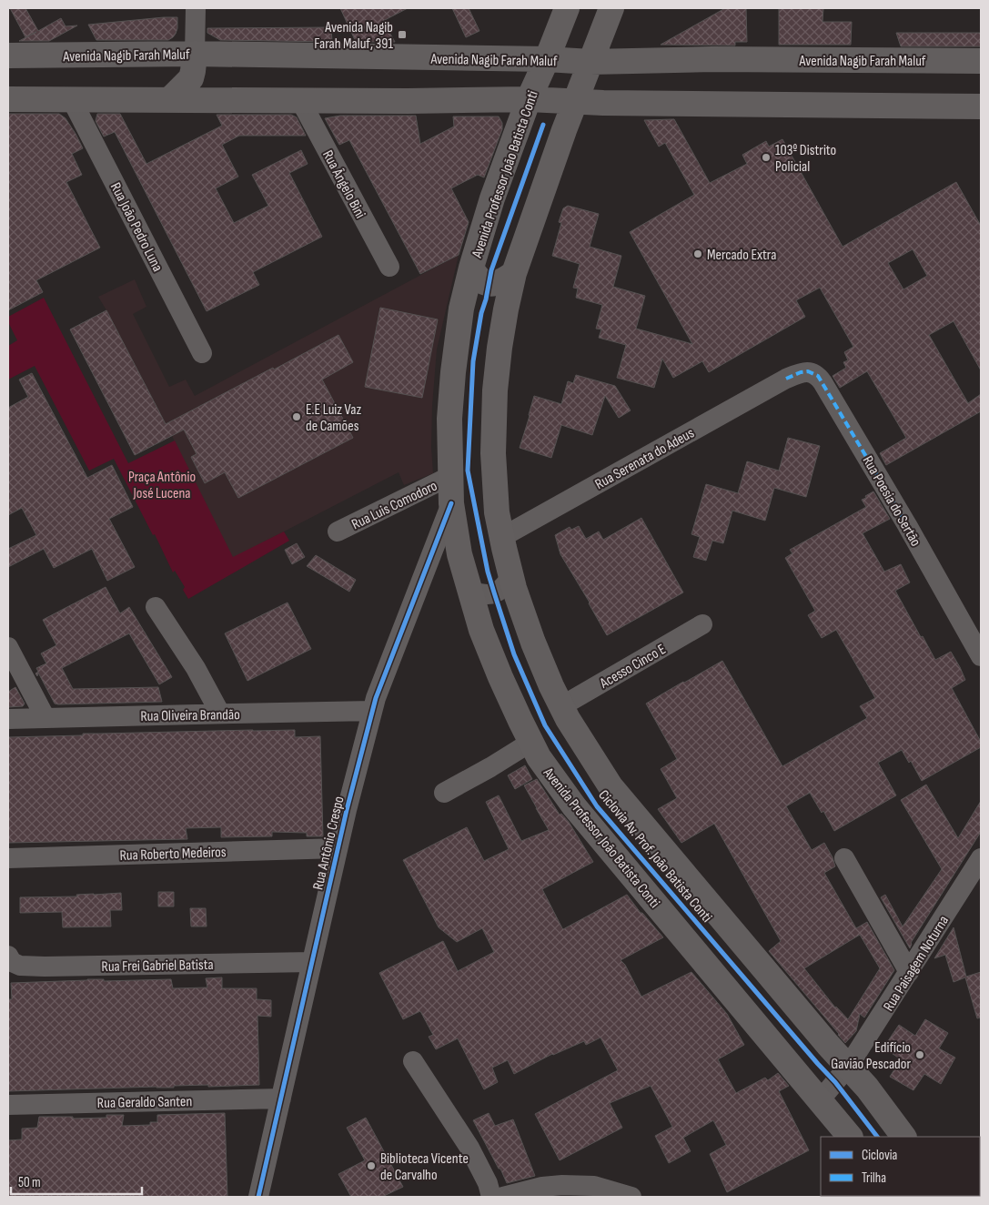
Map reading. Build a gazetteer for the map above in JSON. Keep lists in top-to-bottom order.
{
  "streets": {
    "main road": ["Avenida Nagib Farah Maluf", "Avenida Professor João Batista Conti"],
    "street": [
      "Rua Ângelo Bini",
      "Rua João Pedro Luna",
      "Rua Serenata do Adeus",
      "Rua Poesia do Sertão",
      "Rua Luis Comodoro",
      "Acesso Cinco E",
      "Rua Oliveira Brandão",
      "Rua Antônio Crespo",
      "Rua Roberto Medeiros",
      "Rua Paisagem Noturna",
      "Rua Frei Gabriel Batista",
      "Rua Geraldo Santen"
    ],
    "cycle path": ["Ciclovia Av. Prof. João Batista Conti"]
  },
  "crossings": [
    ["Avenida Nagib Farah Maluf", "Avenida Professor João Batista Conti"],
    ["Avenida Professor João Batista Conti", "Rua Luis Comodoro"],
    ["Avenida Professor João Batista Conti", "Rua Antônio Crespo"],
    ["Rua Serenata do Adeus", "Rua Poesia do Sertão"],
    ["Rua Oliveira Brandão", "Rua Antônio Crespo"],
    ["Rua Antônio Crespo", "Rua Roberto Medeiros"],
    ["Rua Antônio Crespo", "Rua Frei Gabriel Batista"],
    ["Rua Antônio Crespo", "Rua Geraldo Santen"]
  ],
  "parks": ["Praça Antônio José Lucena"],
  "places": {
    "transit": ["Avenida Nagib Farah Maluf, 391"],
    "other": [
      "103º Distrito Policial",
      "Mercado Extra",
      "E.E Luiz Vaz de Camões",
      "Edifício Gavião Pescador",
      "Biblioteca Vicente de Carvalho"
    ]
  },
  "legend": ["Ciclovia", "Trilha"],
  "scale_bar": "50 m"
}
